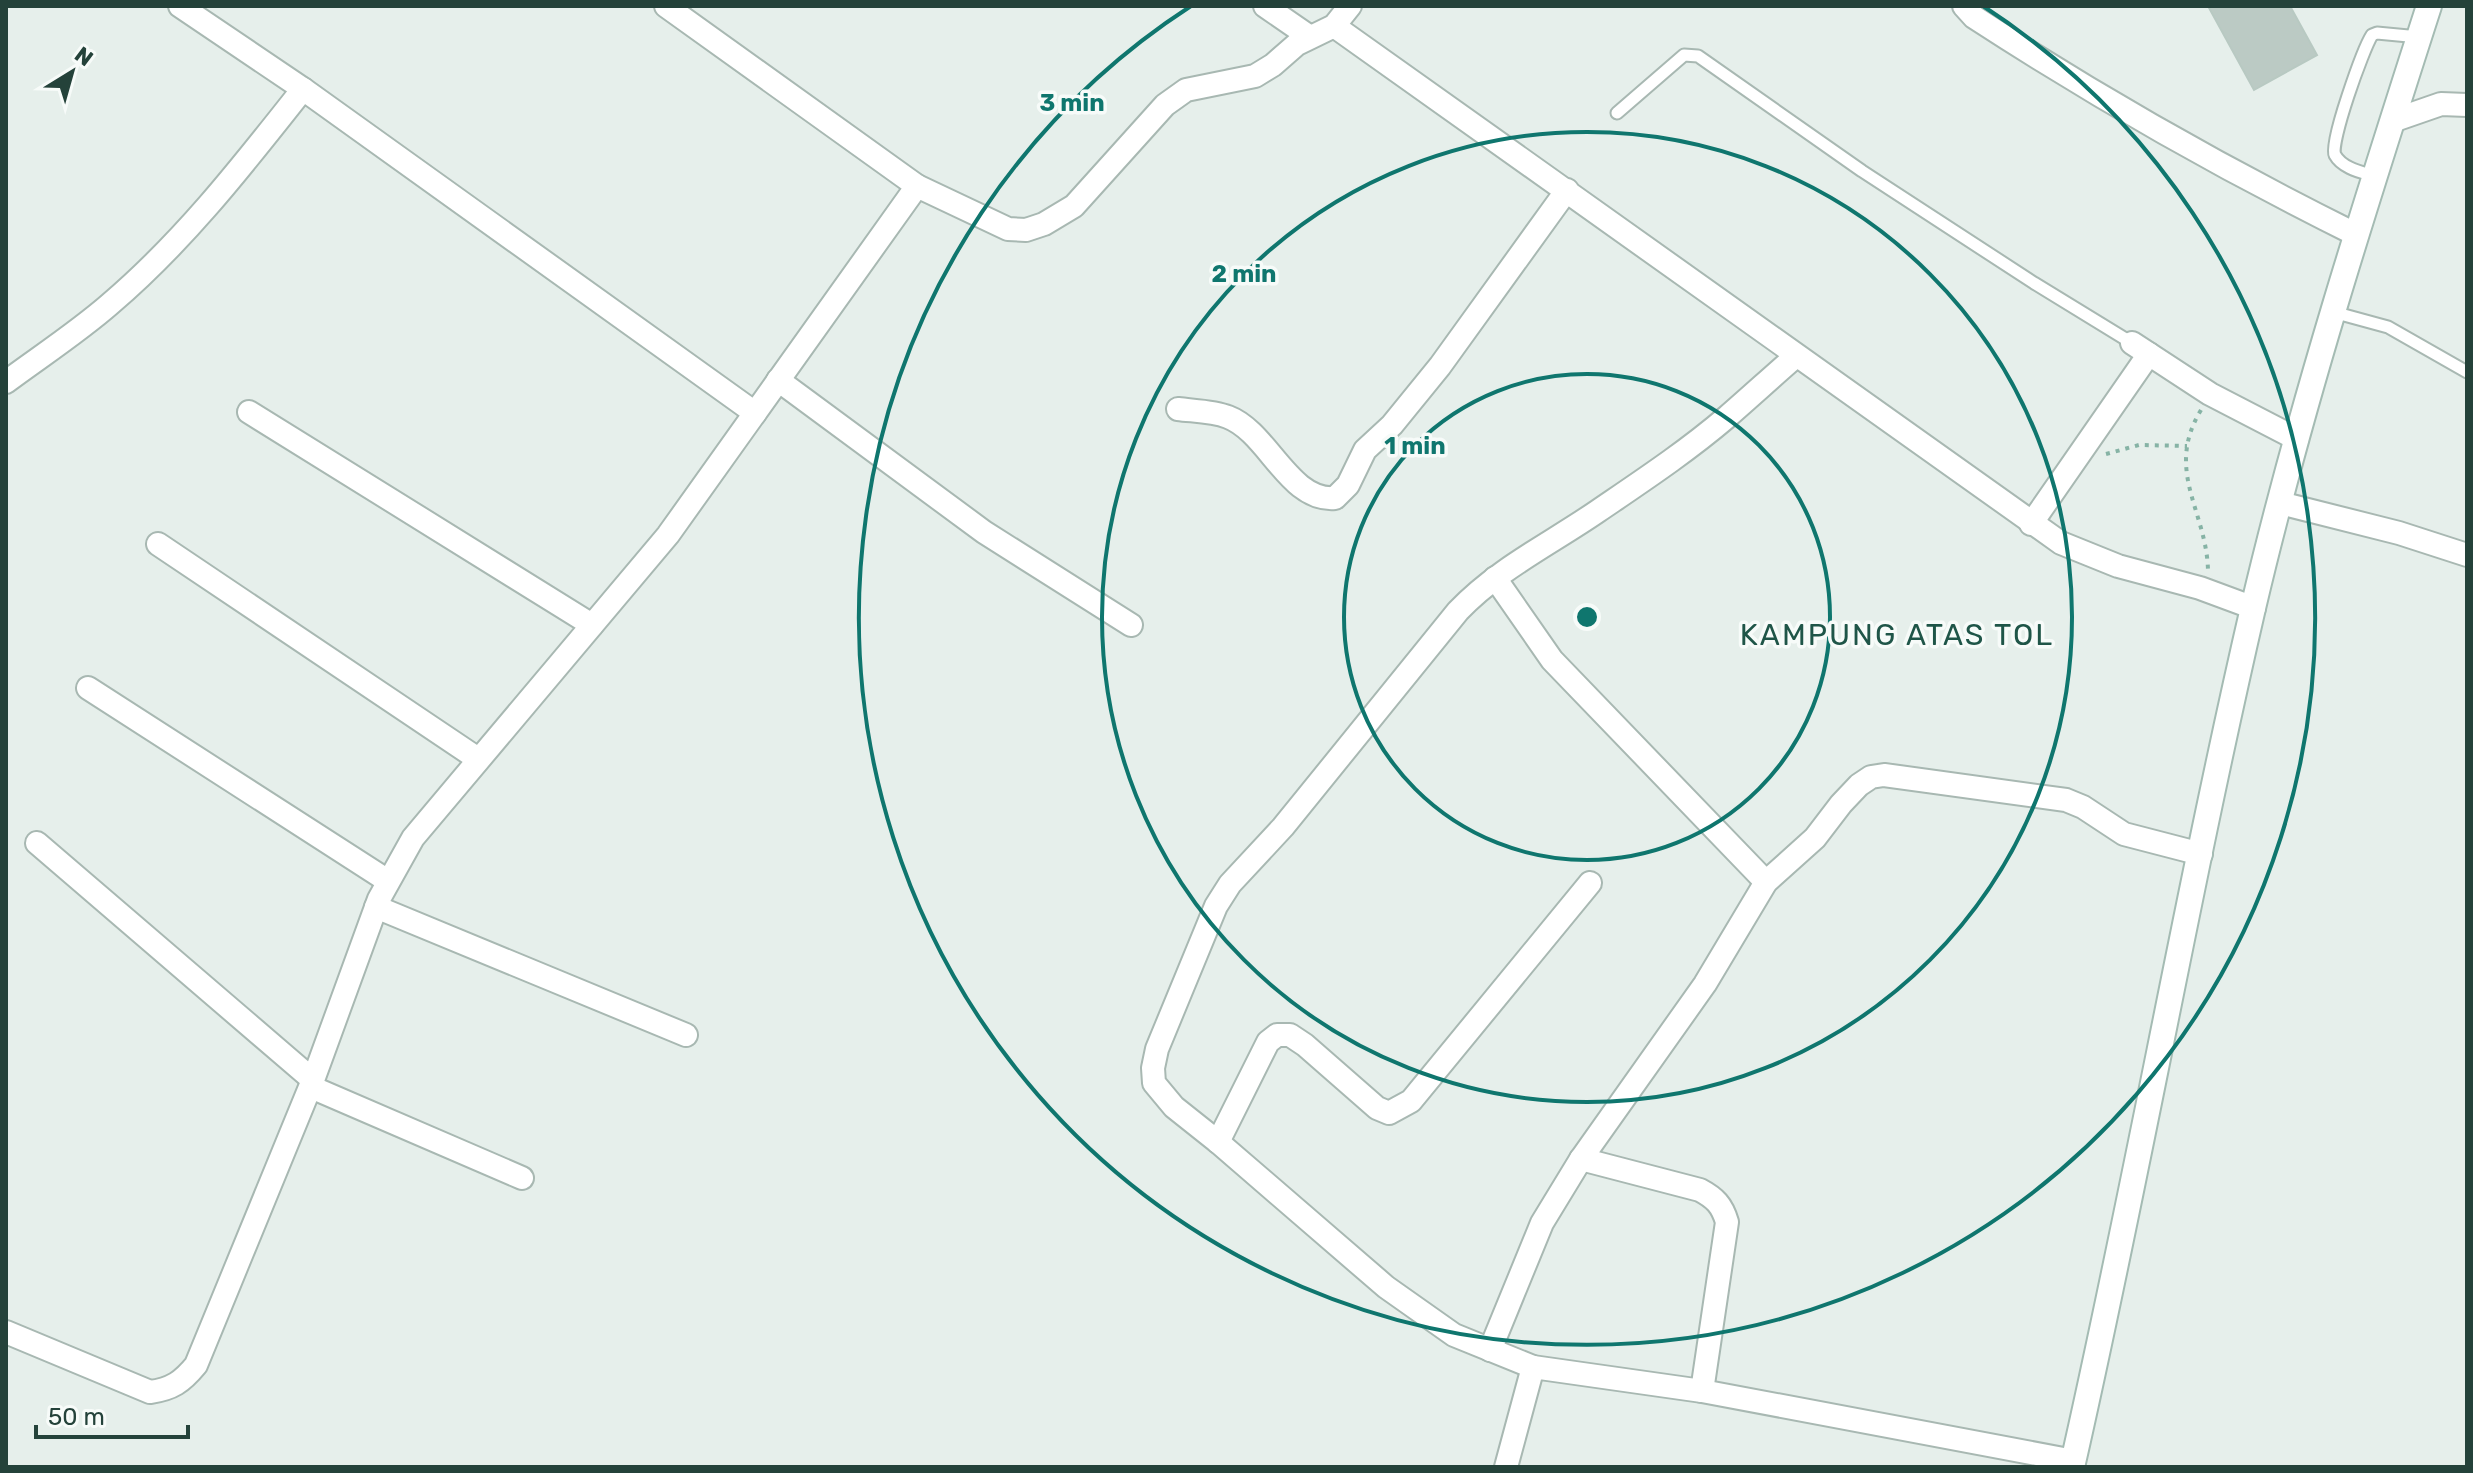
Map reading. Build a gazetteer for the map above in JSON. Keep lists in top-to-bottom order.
{
  "districts": ["KAMPUNG ATAS TOL"],
  "scale_bar": "50 m",
  "north": "top right",
  "rings": ["3 min", "2 min", "1 min"]
}
